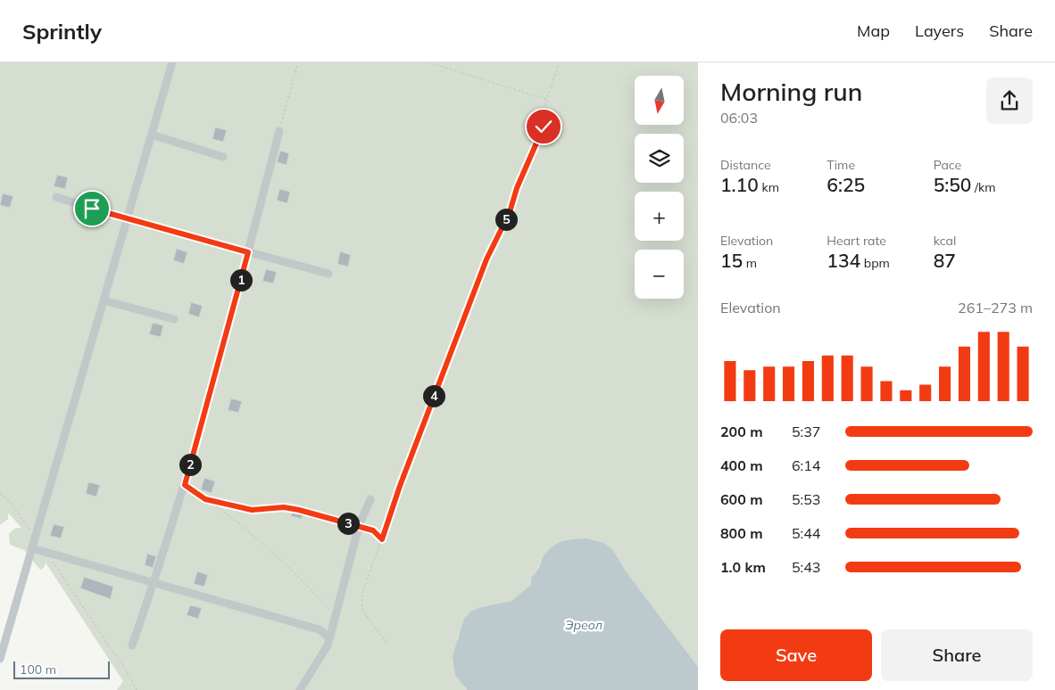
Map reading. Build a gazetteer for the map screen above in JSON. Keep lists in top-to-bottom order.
{
  "water": ["Эреол"],
  "scale_bar": "100 m",
  "north": "bottom",
  "page": {
    "header": "Sprintly",
    "nav": ["Map", "Layers", "Share"],
    "heading": ["Morning run", "06:03"],
    "map_buttons": ["+", "−"],
    "stats": [
      ["Distance", "1.10 km"],
      ["Time", "6:25"],
      ["Pace", "5:50 /km"],
      ["Elevation", "15 m"],
      ["Heart rate", "134 bpm"],
      ["kcal", "87"]
    ],
    "pins": [
      "5",
      "1",
      "4",
      "2",
      "3"
    ],
    "chart": ["Elevation", "261–273 m"],
    "list": [
      {
        "name": "200 m",
        "note": "5:37"
      },
      {
        "name": "400 m",
        "note": "6:14"
      },
      {
        "name": "600 m",
        "note": "5:53"
      },
      {
        "name": "800 m",
        "note": "5:44"
      },
      {
        "name": "1.0 km",
        "note": "5:43"
      }
    ],
    "buttons": ["Save", "Share"],
    "scale": "100 m"
  }
}
